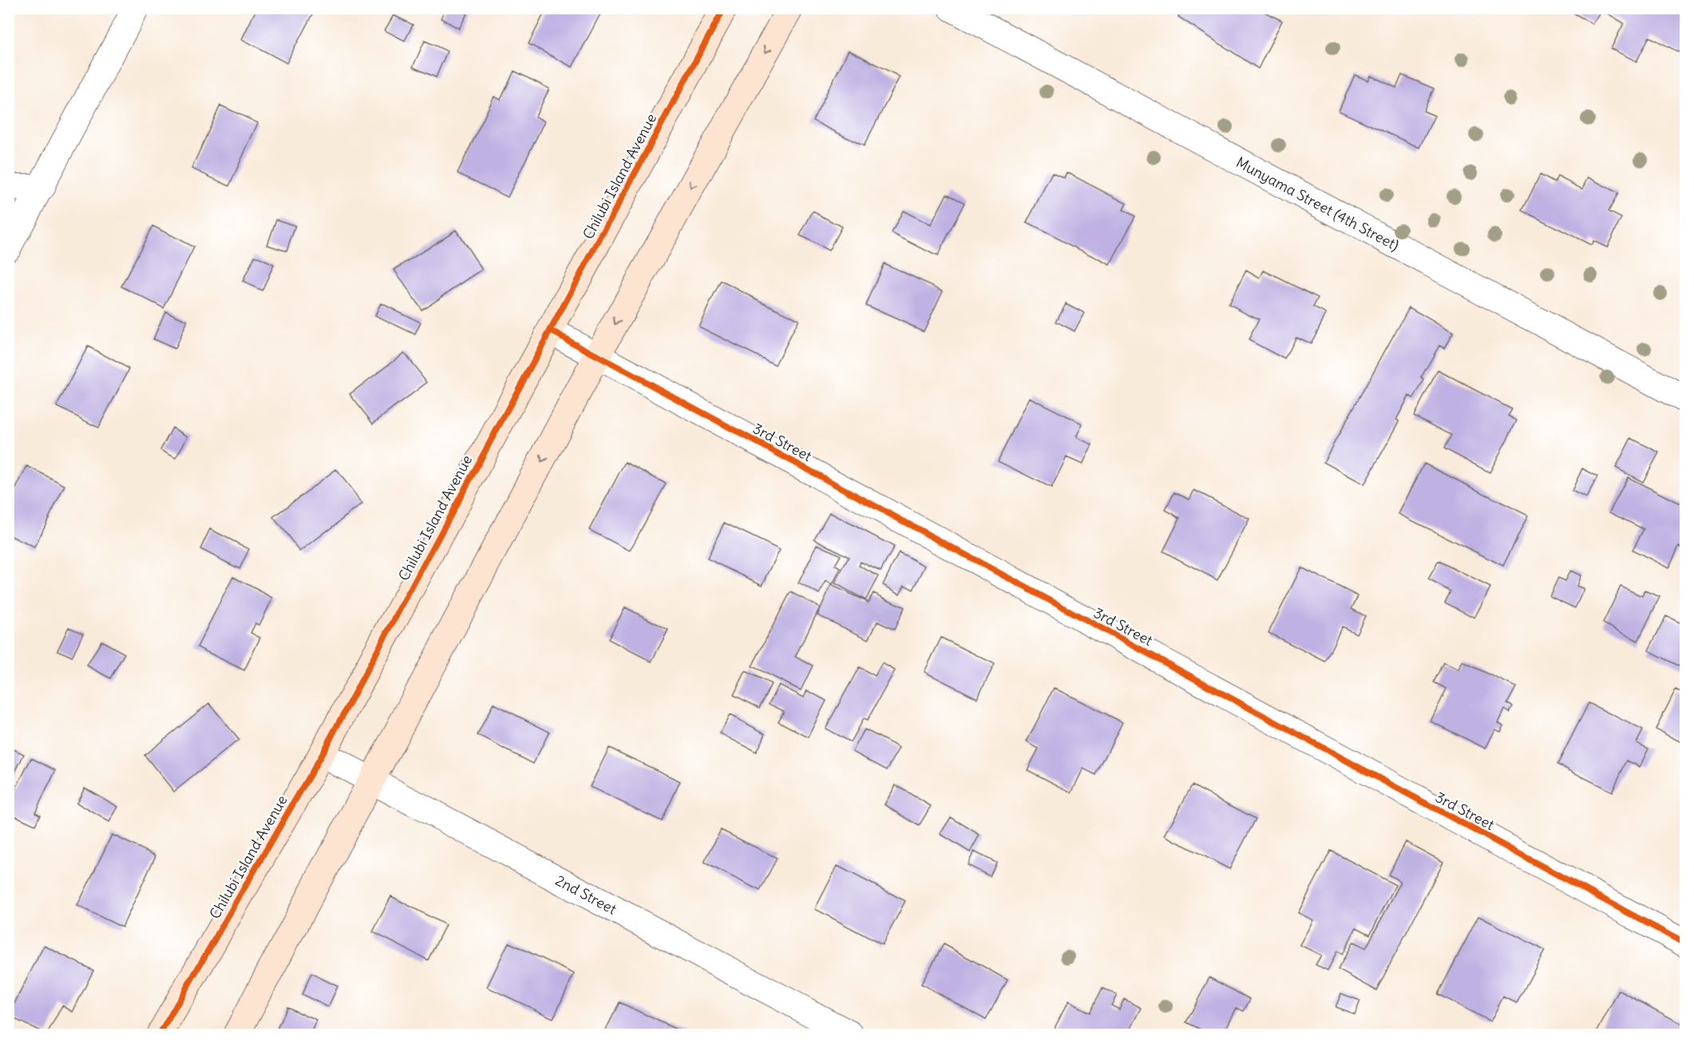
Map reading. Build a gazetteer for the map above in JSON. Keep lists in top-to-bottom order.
{
  "streets": {
    "street": [
      "Chilubi Island Avenue",
      "Munyama Street (4th Street)",
      "3rd Street",
      "2nd Street"
    ]
  },
  "crossings": [
    ["Chilubi Island Avenue", "3rd Street"],
    ["Chilubi Island Avenue", "2nd Street"]
  ]
}
